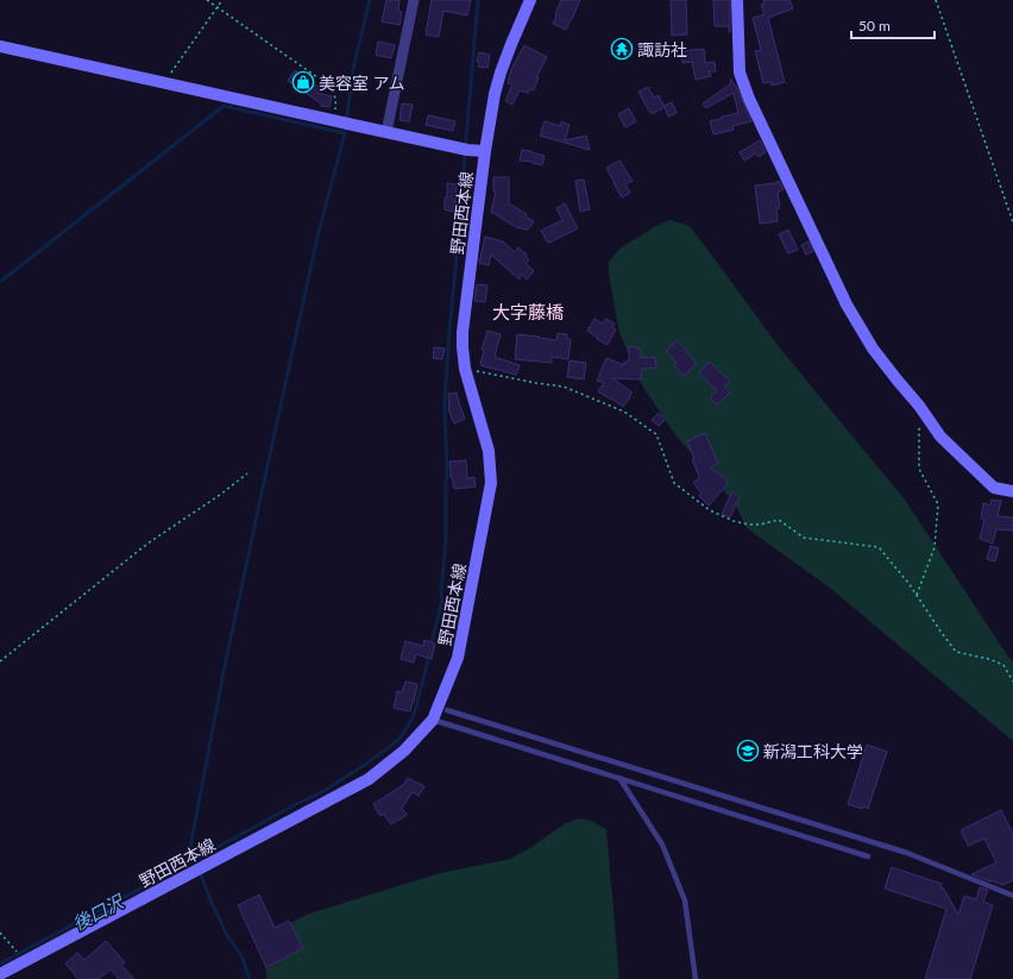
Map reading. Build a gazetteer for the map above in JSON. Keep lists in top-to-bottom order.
{
  "streets": {
    "main road": ["野田西本線"]
  },
  "districts": ["大字藤橋"],
  "water": ["後口沢"],
  "places": {
    "temple": ["諏訪社"],
    "shop": ["美容室 アム"],
    "school or university": ["新潟工科大学"]
  },
  "scale_bar": "50 m"
}
